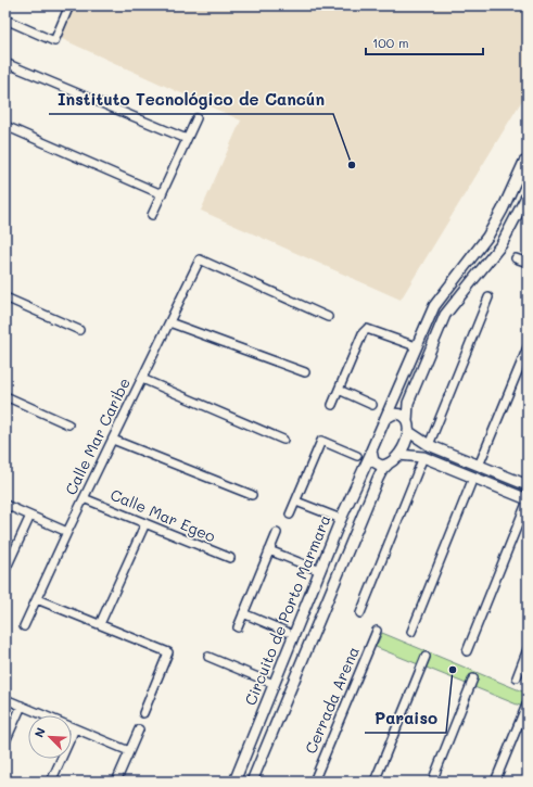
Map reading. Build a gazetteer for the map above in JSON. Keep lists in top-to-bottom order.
{
  "streets": {
    "street": [
      "Calle Mar Caribe",
      "Calle Mar Egeo",
      "Circuito de Porto Marmara",
      "Cerrada Arena"
    ]
  },
  "crossings": [
    ["Calle Mar Caribe", "Calle Mar Egeo"]
  ],
  "places": ["Instituto Tecnológico de Cancún", "Paraiso"],
  "scale_bar": "100 m",
  "north": "top left"
}
